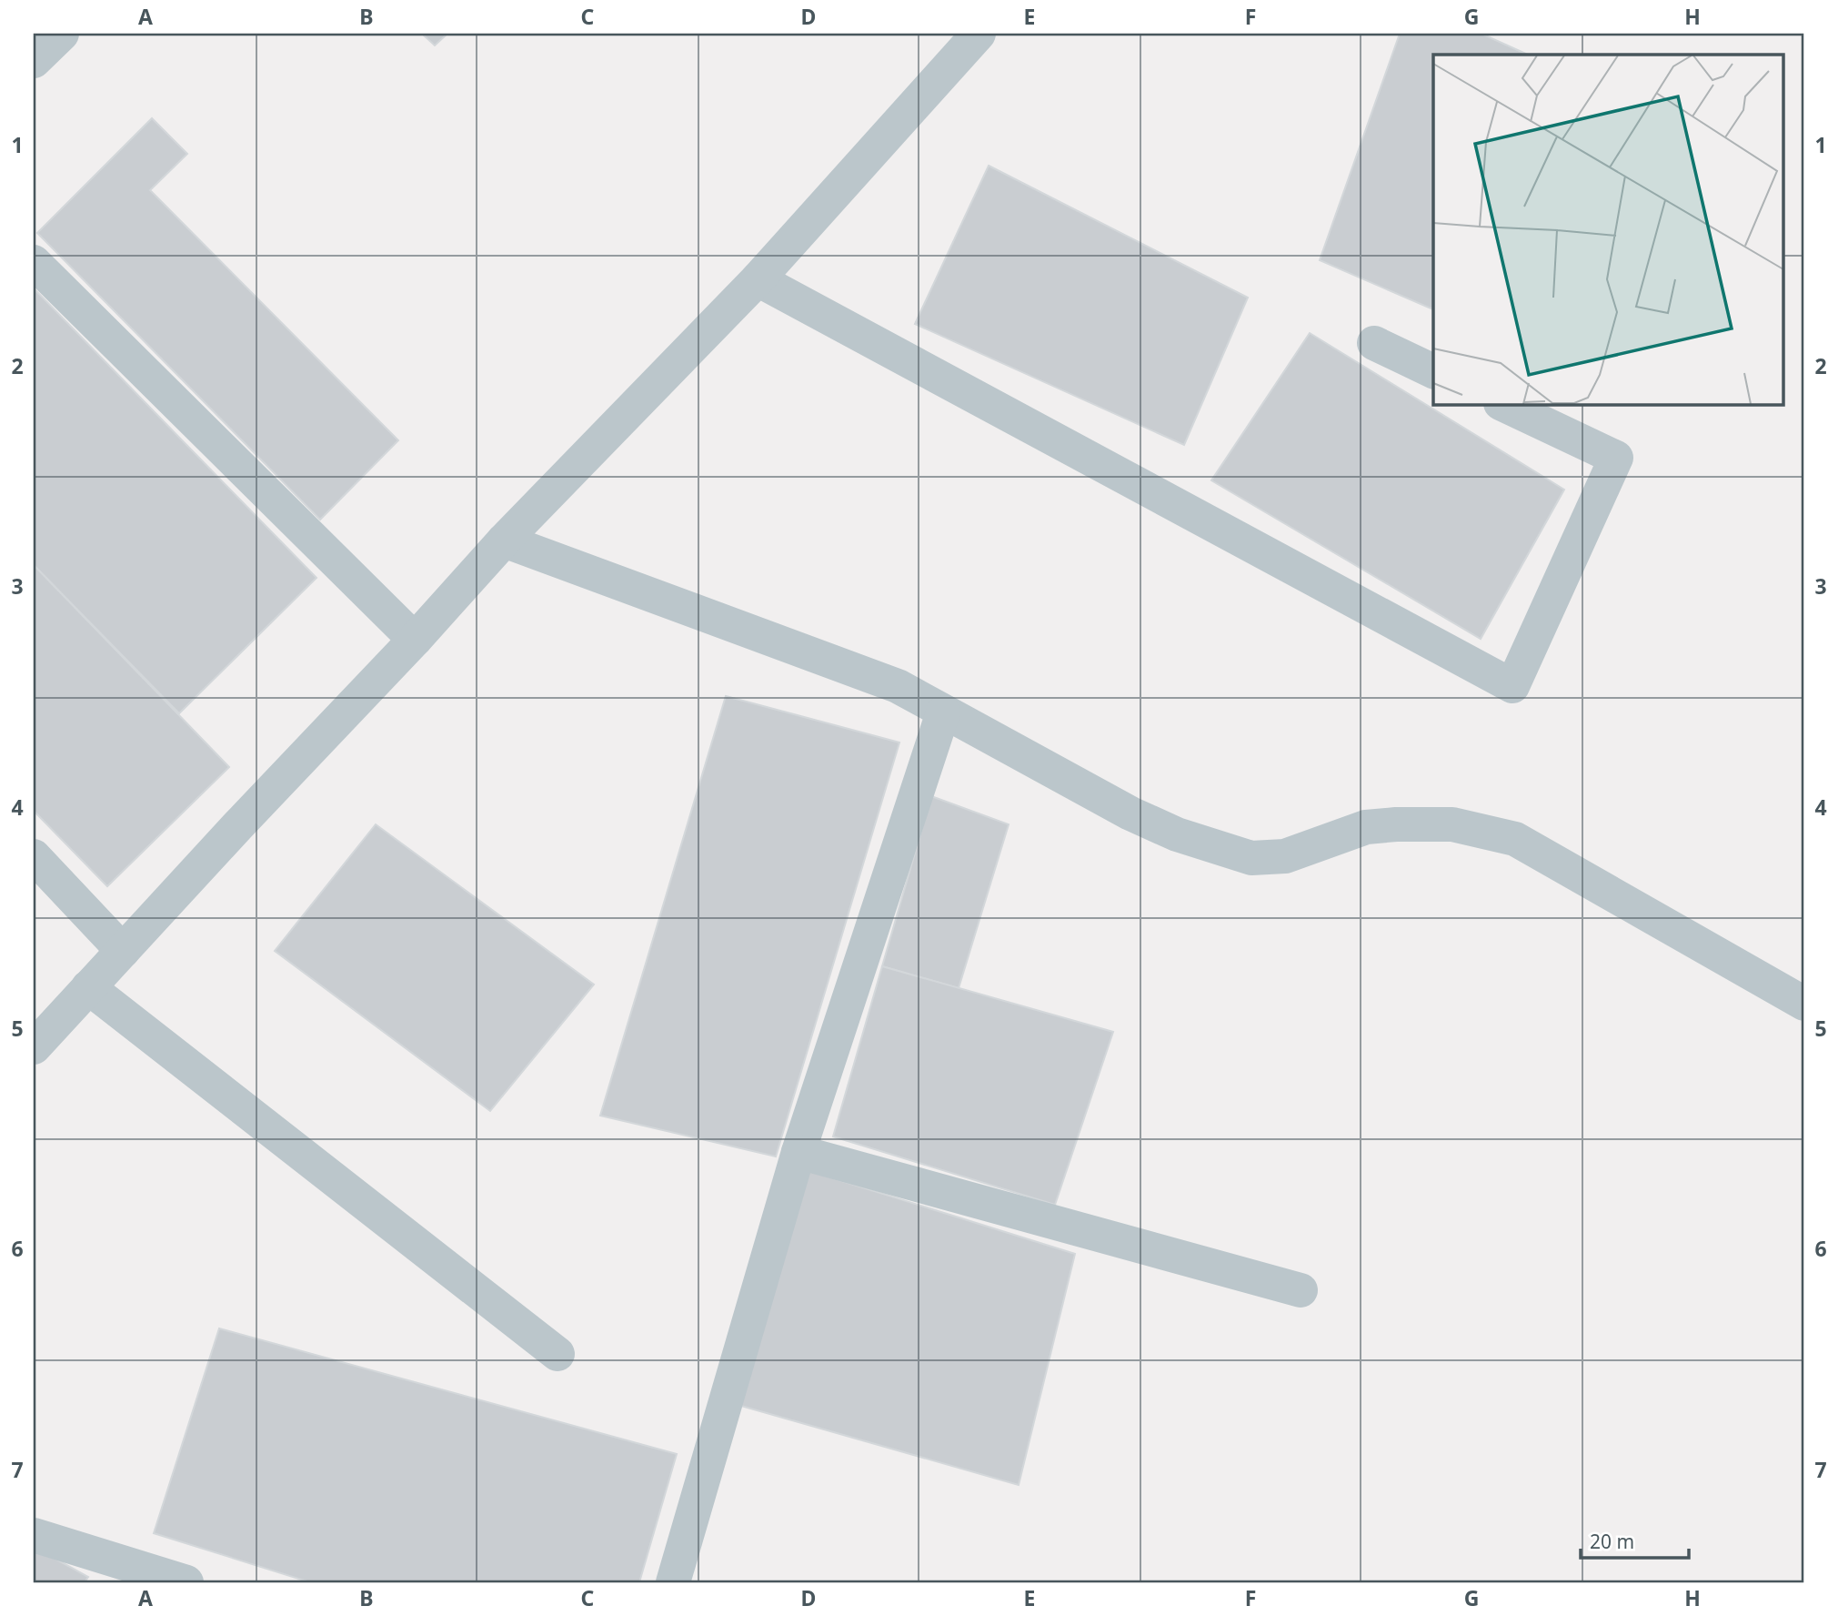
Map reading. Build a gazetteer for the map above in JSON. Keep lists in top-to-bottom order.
{
  "scale_bar": "20 m",
  "grid": {
    "columns": [
      "A",
      "B",
      "C",
      "D",
      "E",
      "F",
      "G",
      "H"
    ],
    "rows": [
      "1",
      "2",
      "3",
      "4",
      "5",
      "6",
      "7"
    ]
  }
}
